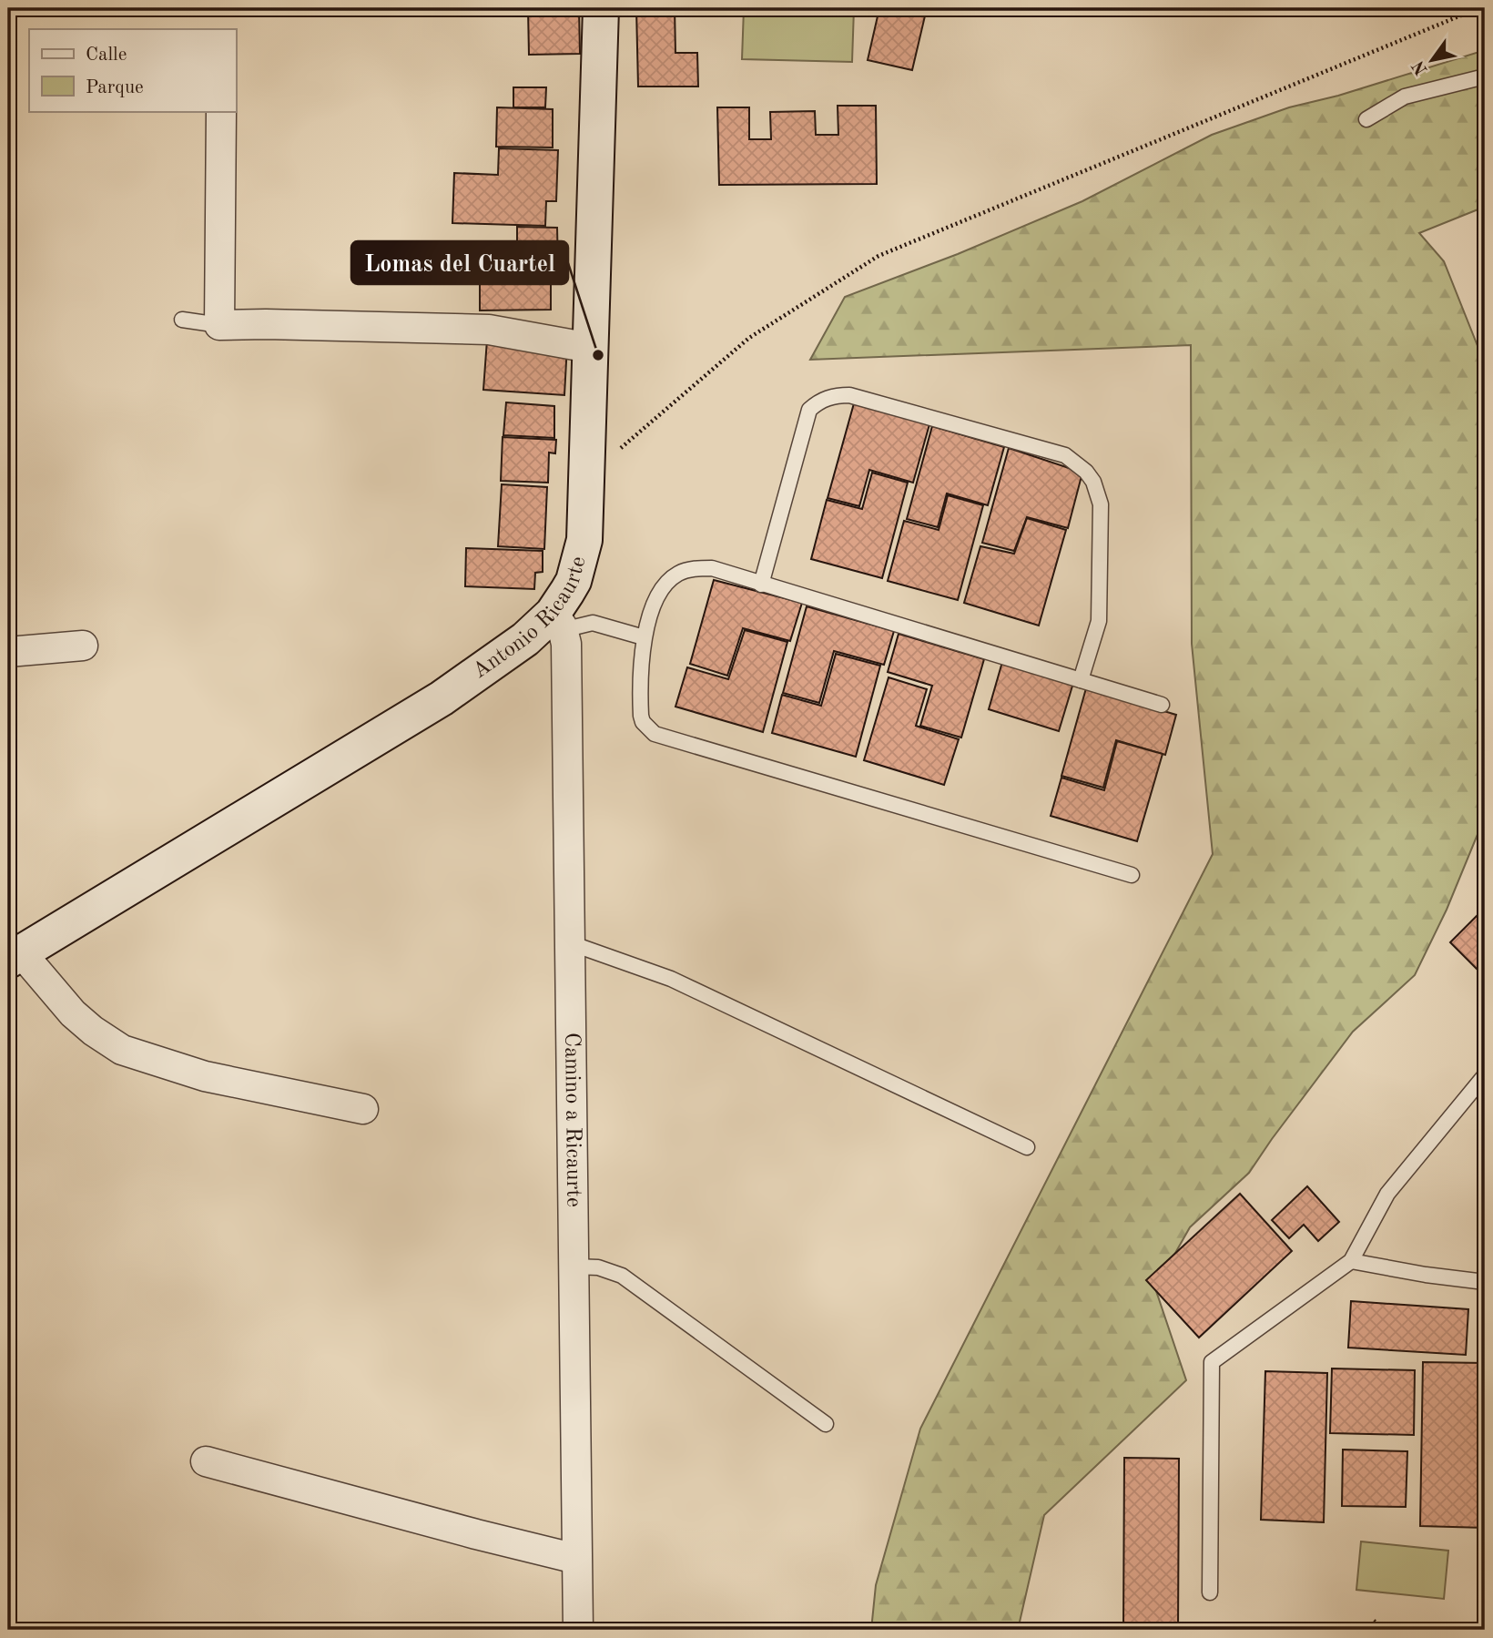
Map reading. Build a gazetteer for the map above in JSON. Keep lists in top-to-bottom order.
{
  "streets": {
    "main road": ["Antonio Ricaurte"],
    "street": ["Camino a Ricaurte"]
  },
  "crossings": [
    ["Antonio Ricaurte", "Camino a Ricaurte"]
  ],
  "places": ["Lomas del Cuartel"],
  "legend": ["Calle", "Parque"],
  "north": "bottom left"
}
